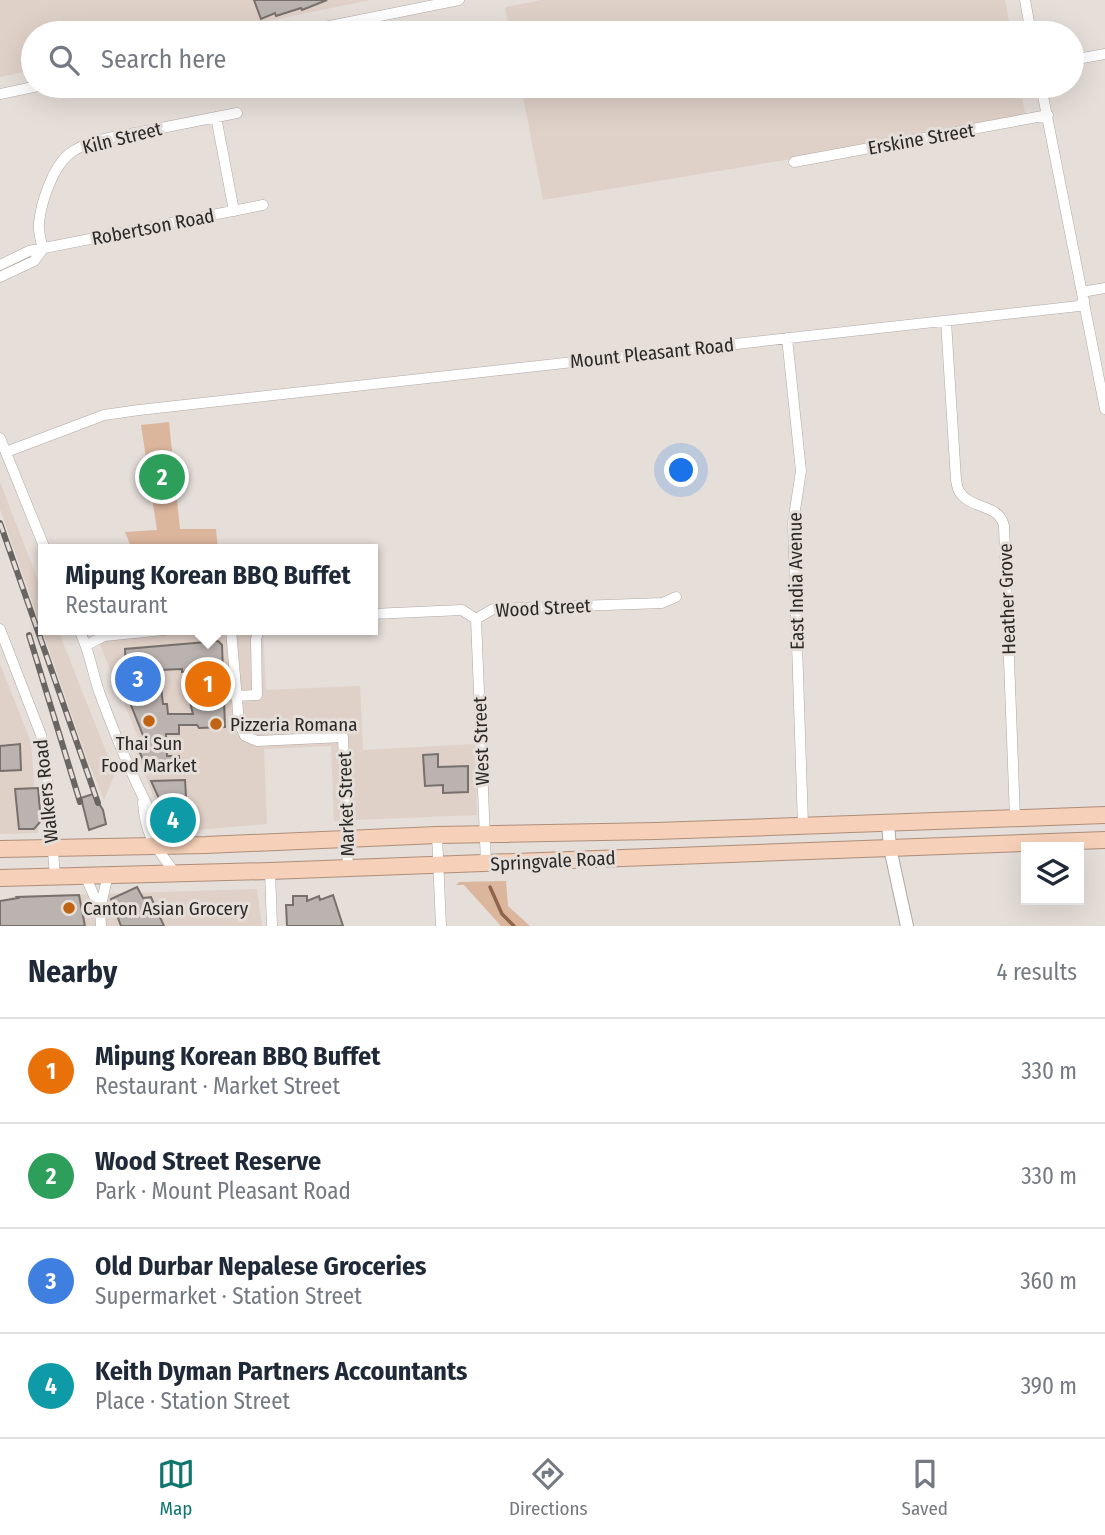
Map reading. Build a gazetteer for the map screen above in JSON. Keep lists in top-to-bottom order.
{
  "streets": {
    "highway": ["Springvale Road"],
    "street": [
      "Kiln Street",
      "Erskine Street",
      "Robertson Road",
      "Mount Pleasant Road",
      "East India Avenue",
      "Heather Grove",
      "Wood Street",
      "West Street",
      "Walkers Road",
      "Market Street"
    ]
  },
  "crossings": [
    ["Kiln Street", "Robertson Road"],
    ["Mount Pleasant Road", "East India Avenue"],
    ["Mount Pleasant Road", "Heather Grove"],
    ["East India Avenue", "Springvale Road"],
    ["Heather Grove", "Springvale Road"],
    ["Wood Street", "West Street"],
    ["West Street", "Springvale Road"],
    ["Walkers Road", "Springvale Road"],
    ["Market Street", "Springvale Road"]
  ],
  "places": ["Thai Sun Food Market", "Pizzeria Romana", "Canton Asian Grocery"],
  "page": {
    "search": "Search here",
    "pins": [
      "2",
      "3",
      "1",
      "4"
    ],
    "popup": ["Mipung Korean BBQ Buffet", "Restaurant"],
    "heading": ["Nearby", "4 results"],
    "list": [
      {
        "mark": "1",
        "name": "Mipung Korean BBQ Buffet",
        "note": "Restaurant · Market Street",
        "value": "330 m"
      },
      {
        "mark": "2",
        "name": "Wood Street Reserve",
        "note": "Park · Mount Pleasant Road",
        "value": "330 m"
      },
      {
        "mark": "3",
        "name": "Old Durbar Nepalese Groceries",
        "note": "Supermarket · Station Street",
        "value": "360 m"
      },
      {
        "mark": "4",
        "name": "Keith Dyman Partners Accountants",
        "note": "Place · Station Street",
        "value": "390 m"
      }
    ],
    "nav": ["Map", "Directions", "Saved"]
  }
}
